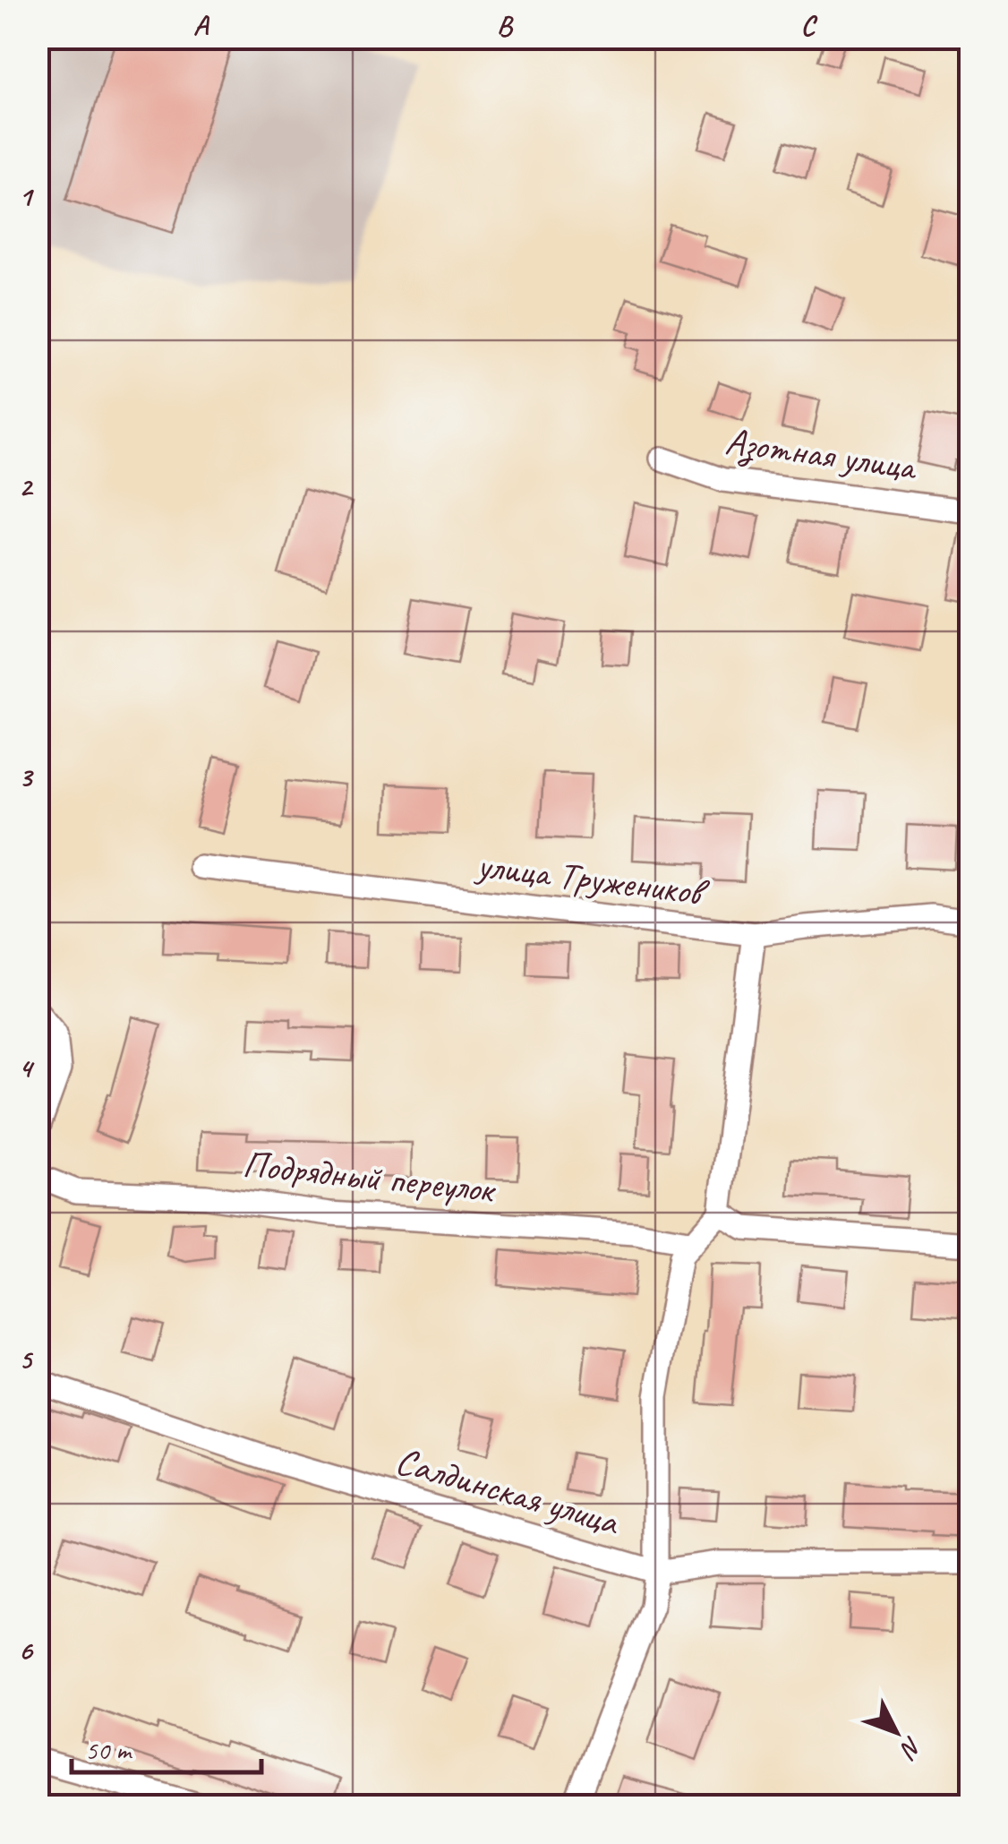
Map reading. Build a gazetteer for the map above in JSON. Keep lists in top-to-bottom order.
{
  "streets": {
    "street": [
      "Азотная улица",
      "улица Тружеников",
      "Подрядный переулок",
      "Салдинская улица"
    ]
  },
  "scale_bar": "50 m",
  "north": "bottom right",
  "grid": {
    "columns": ["A", "B", "C"],
    "rows": [
      "1",
      "2",
      "3",
      "4",
      "5",
      "6"
    ]
  }
}
